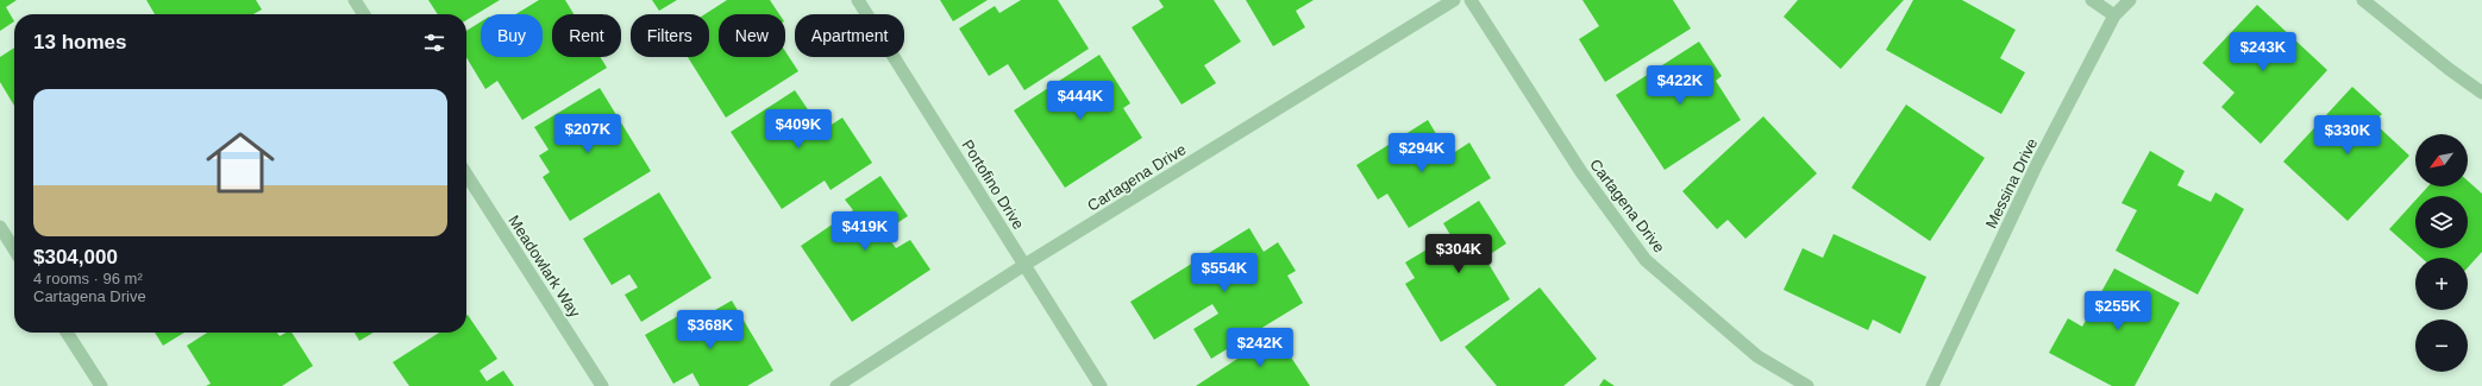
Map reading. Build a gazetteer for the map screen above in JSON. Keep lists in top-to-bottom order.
{
  "streets": {
    "street": [
      "Cartagena Drive",
      "Messina Drive",
      "Portofino Drive",
      "Meadowlark Way"
    ]
  },
  "crossings": [
    ["Cartagena Drive", "Portofino Drive"]
  ],
  "north": "bottom left",
  "page": {
    "chip": [
      "Buy",
      "Rent",
      "Filters",
      "New",
      "Apartment"
    ],
    "heading": "13 homes",
    "price": [
      "$243K",
      "$422K",
      "$444K",
      "$409K",
      "$207K",
      "$330K",
      "$294K",
      "$419K",
      "$304K",
      "$554K",
      "$255K",
      "$368K",
      "$242K"
    ],
    "list": [
      {
        "name": "$304,000",
        "note": "4 rooms · 96 m² · Cartagena Drive"
      }
    ],
    "map_buttons": ["+", "−"]
  }
}
